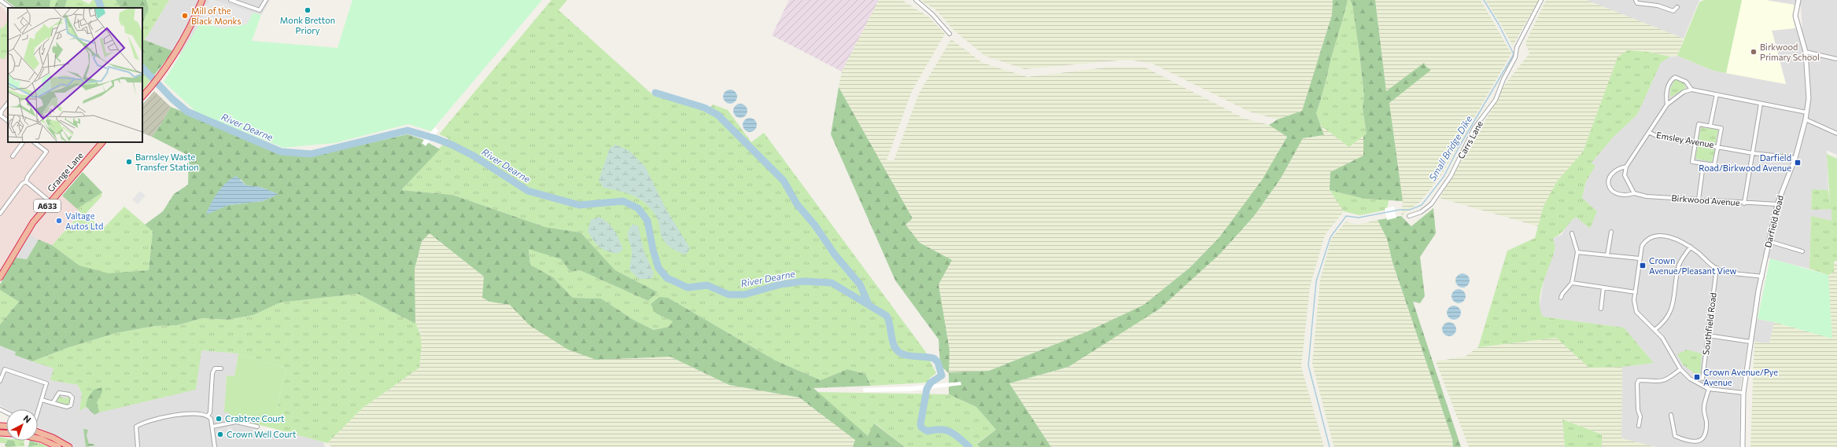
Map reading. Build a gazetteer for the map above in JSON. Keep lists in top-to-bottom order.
{
  "streets": {
    "highway": ["Grange Lane", "A633"],
    "street": [
      "Carrs Lane",
      "Emsley Avenue",
      "Birkwood Avenue",
      "Darfield Road",
      "Southfield Road"
    ]
  },
  "crossings": [
    ["Emsley Avenue", "Birkwood Avenue"],
    ["Emsley Avenue", "Darfield Road"],
    ["Birkwood Avenue", "Darfield Road"]
  ],
  "water": ["River Dearne", "Small Bridge Dike"],
  "places": {
    "other": [
      "Monk Bretton Priory",
      "Mill of the Black Monks",
      "Birkwood Primary School",
      "Barnsley Waste Transfer Station",
      "Valtage Autos Ltd",
      "Crabtree Court",
      "Crown Well Court"
    ],
    "transit": ["Darfield Road/Birkwood Avenue", "Crown Avenue/Pleasant View", "Crown Avenue/Pye Avenue"]
  },
  "north": "top right"
}
